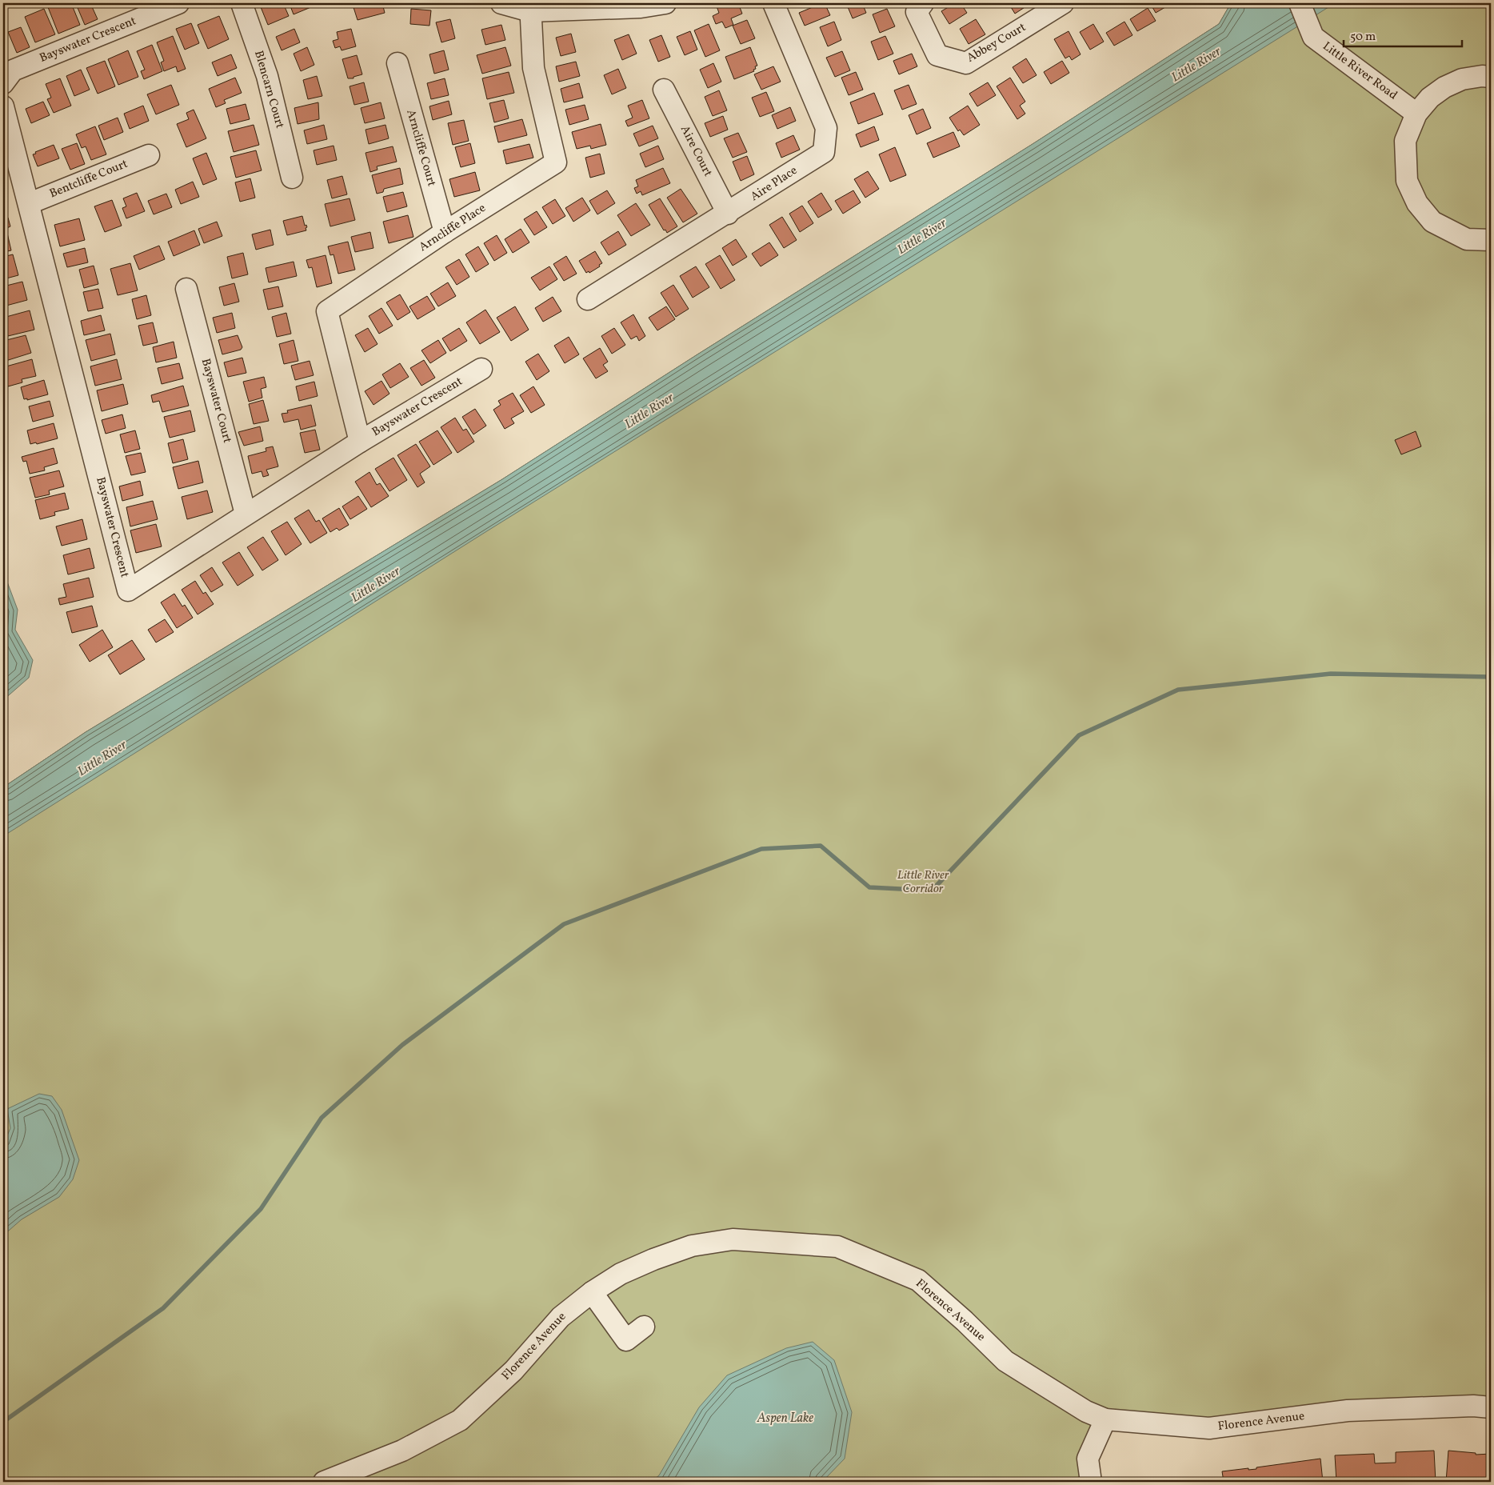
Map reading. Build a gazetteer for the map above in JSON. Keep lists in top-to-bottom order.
{
  "streets": {
    "street": [
      "Bayswater Crescent",
      "Abbey Court",
      "Little River Road",
      "Blencarn Court",
      "Arncliffe Court",
      "Aire Court",
      "Bentcliffe Court",
      "Aire Place",
      "Arncliffe Place",
      "Bayswater Court",
      "Florence Avenue"
    ]
  },
  "crossings": [
    ["Bayswater Crescent", "Bentcliffe Court"],
    ["Bayswater Crescent", "Arncliffe Place"],
    ["Bayswater Crescent", "Bayswater Court"],
    ["Arncliffe Court", "Arncliffe Place"],
    ["Aire Court", "Aire Place"]
  ],
  "water": ["Little River", "Aspen Lake"],
  "parks": ["Little River Corridor"],
  "scale_bar": "50 m"
}
